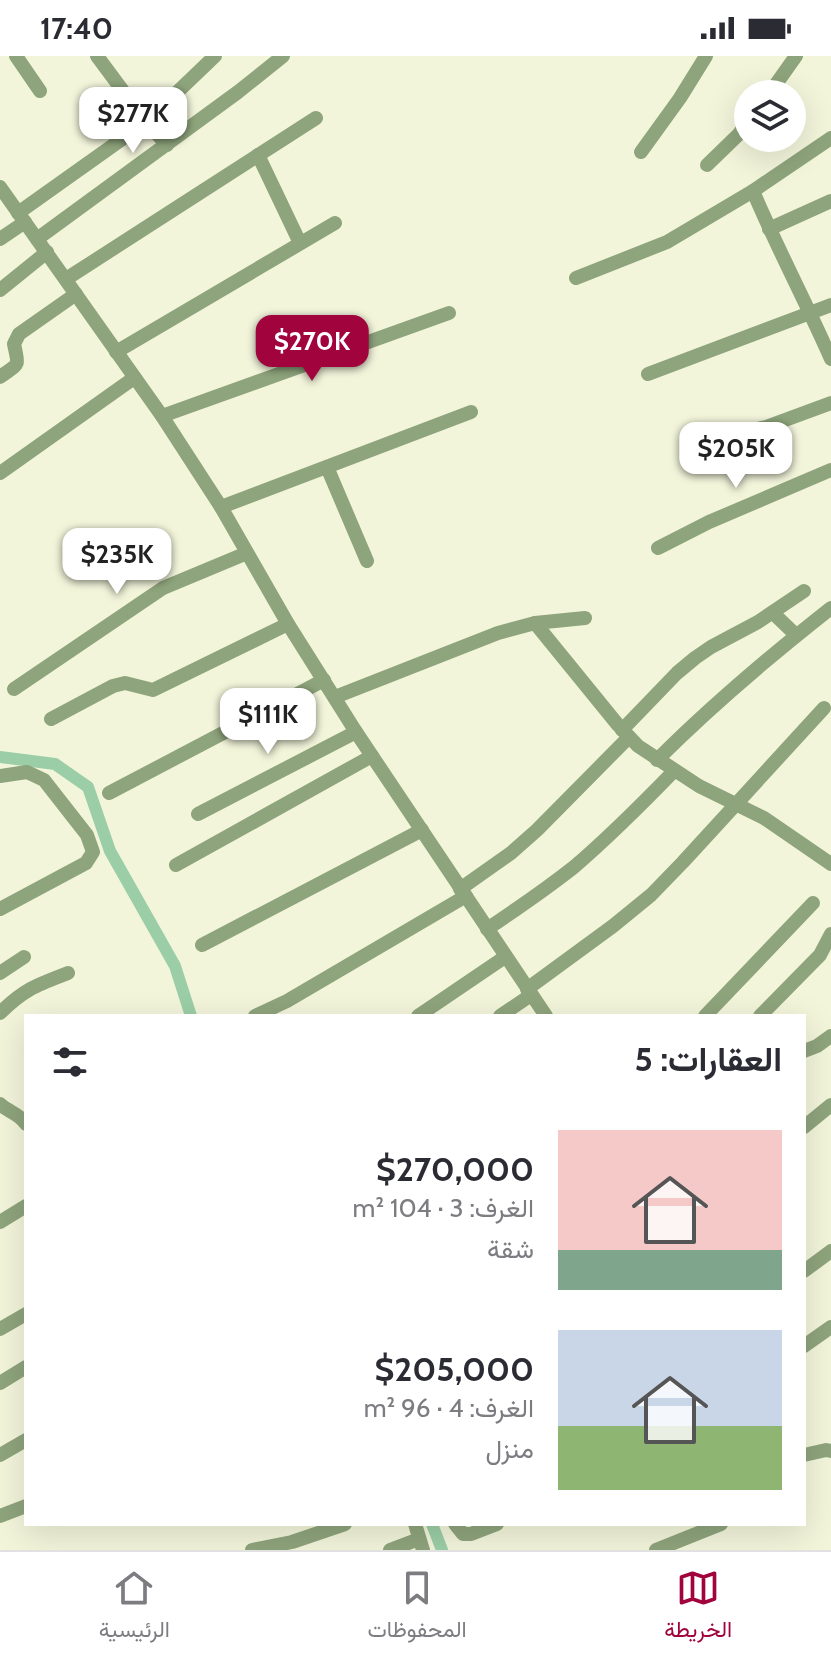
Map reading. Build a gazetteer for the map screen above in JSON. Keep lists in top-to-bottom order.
{
  "page": {
    "status": "17:40",
    "price": [
      "$277K",
      "$270K",
      "$205K",
      "$235K",
      "$111K"
    ],
    "heading": "العقارات: 5",
    "list": [
      {
        "name": "$270,000",
        "note": "الغرف: 3 · 104 m² · شقة"
      },
      {
        "name": "$205,000",
        "note": "الغرف: 4 · 96 m² · منزل"
      }
    ],
    "tabs": ["الخريطة", "المحفوظات", "الرئيسية"]
  }
}
